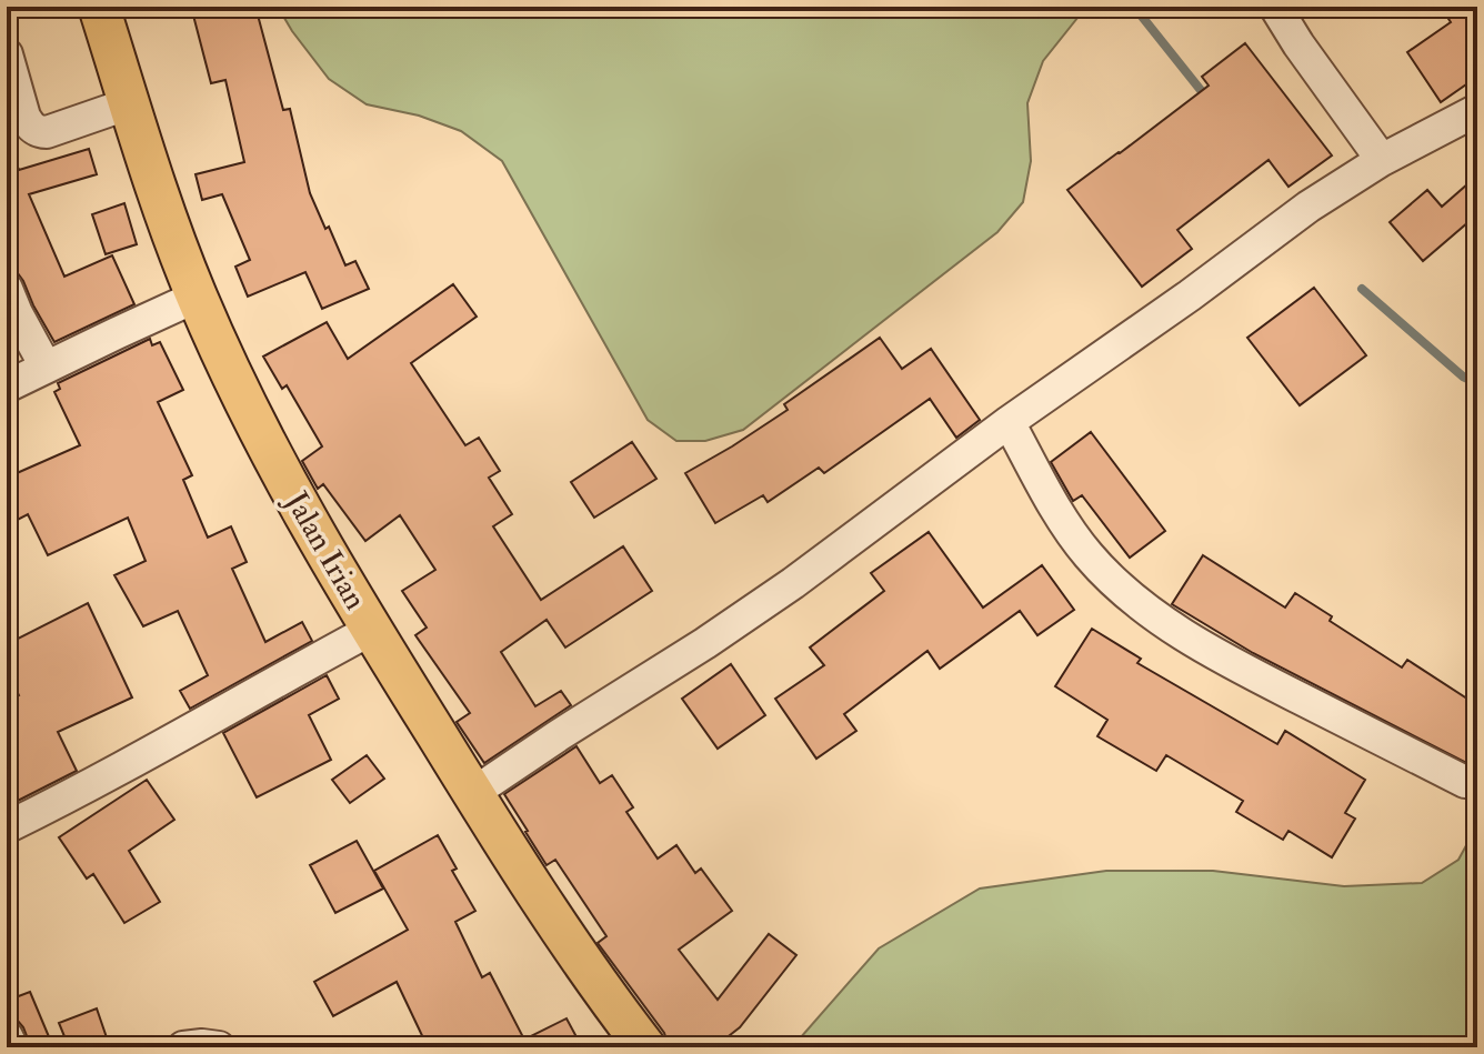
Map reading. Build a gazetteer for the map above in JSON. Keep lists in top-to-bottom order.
{
  "streets": {
    "main road": ["Jalan Irian"]
  }
}
